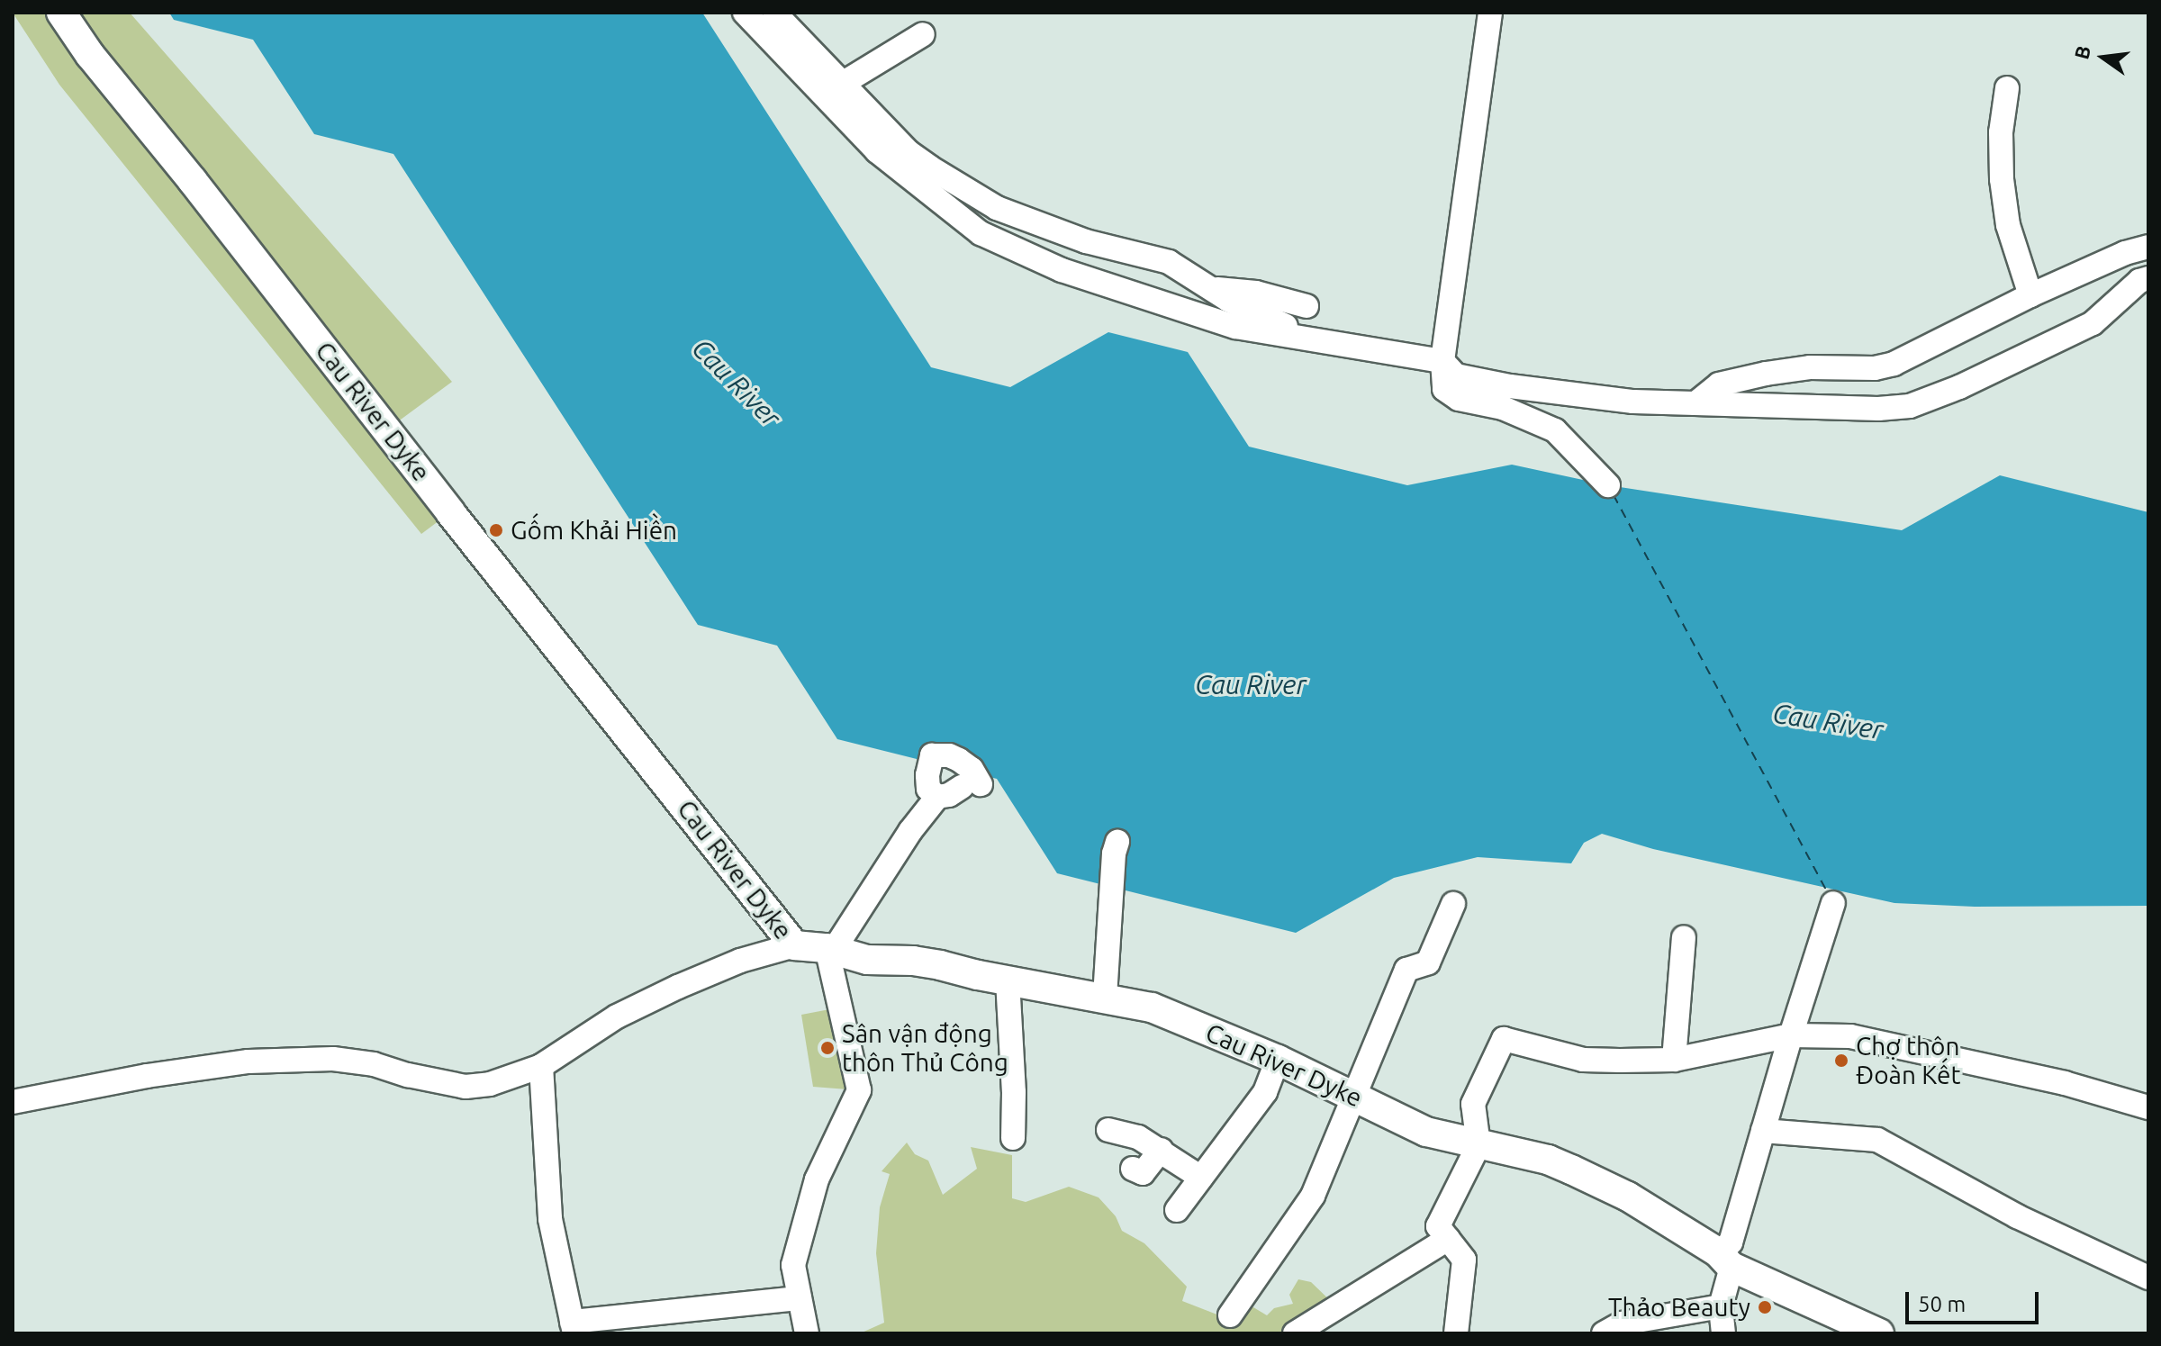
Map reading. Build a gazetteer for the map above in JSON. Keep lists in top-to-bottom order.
{
  "streets": {
    "main road": ["Cau River Dyke"]
  },
  "water": ["Cau River"],
  "places": [
    "Gốm Khải Hiền",
    "Sân vận động thôn Thủ Công",
    "Chợ thôn Đoàn Kết",
    "Thảo Beauty"
  ],
  "scale_bar": "50 m",
  "north": "left"
}
